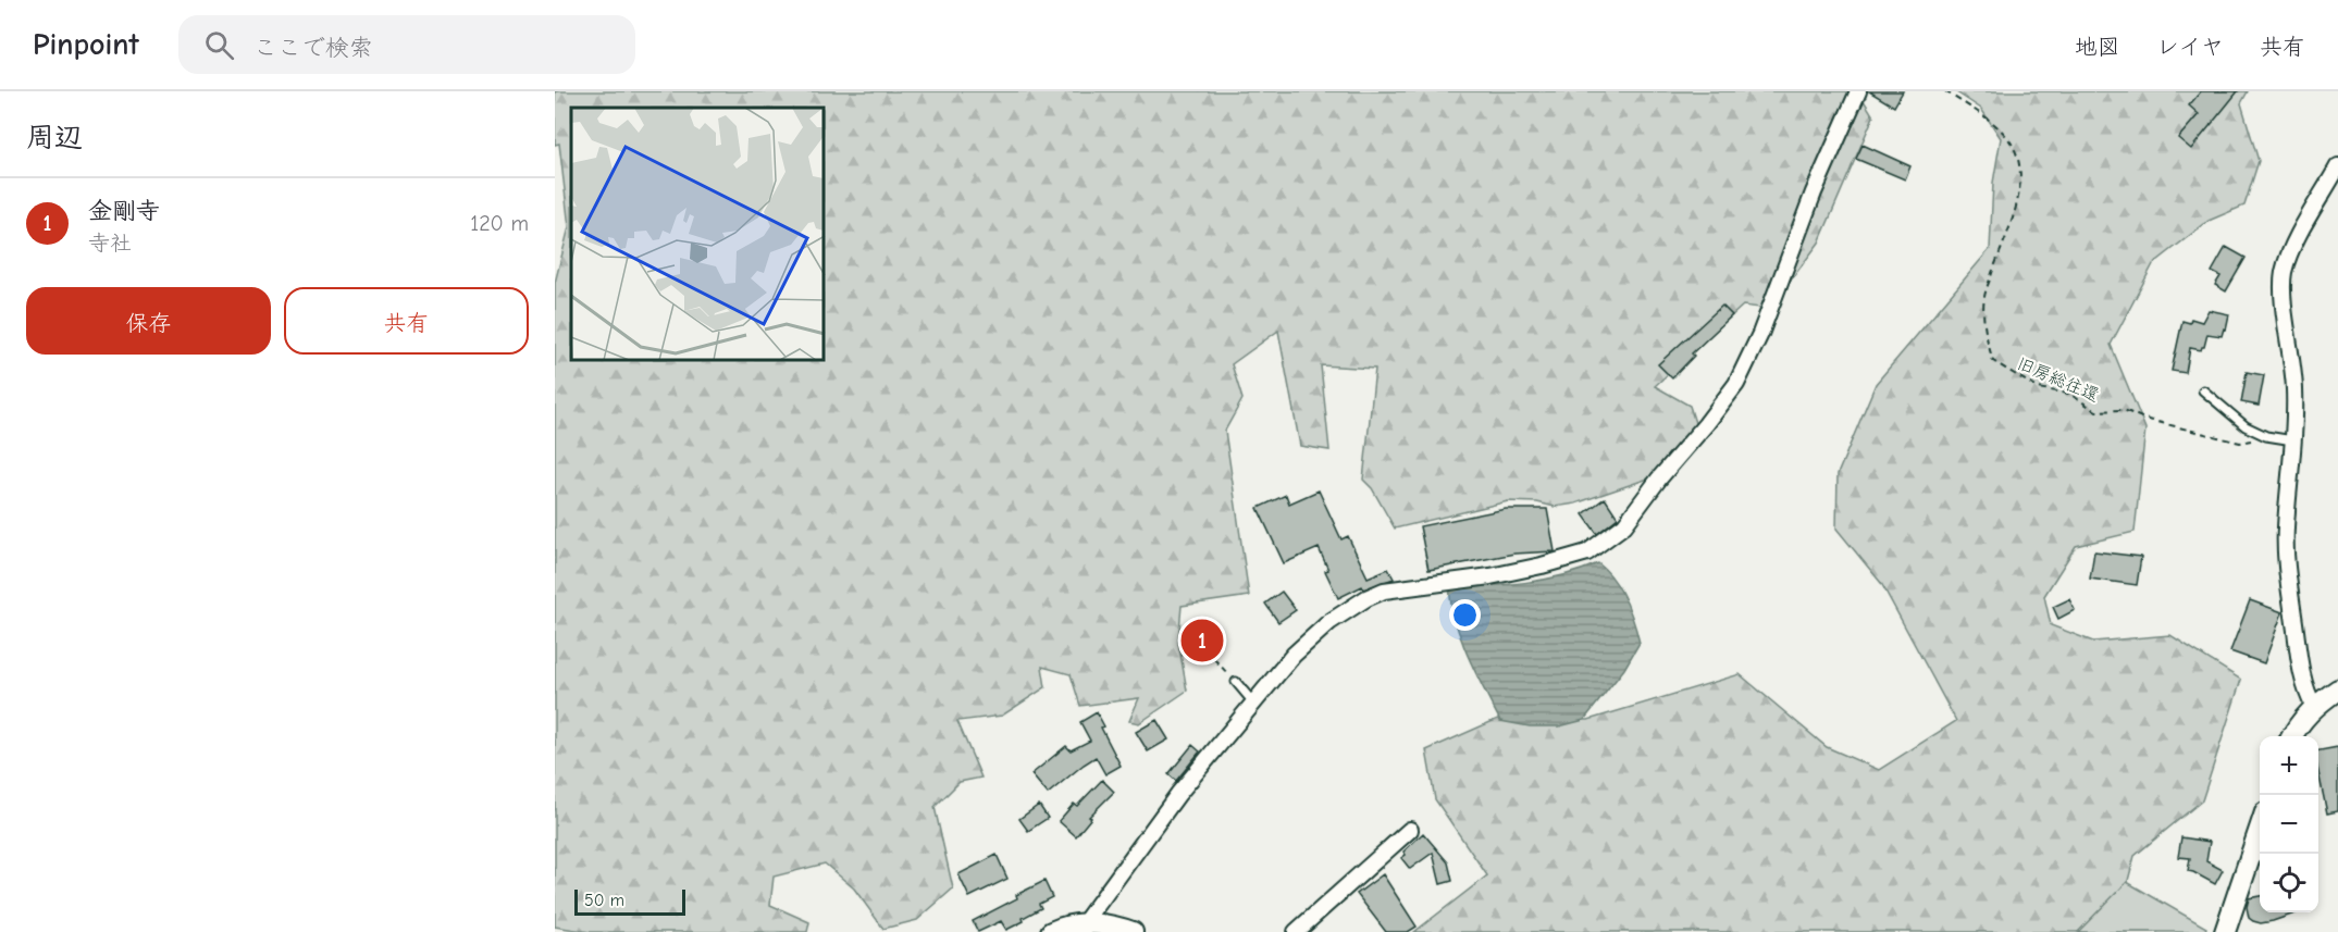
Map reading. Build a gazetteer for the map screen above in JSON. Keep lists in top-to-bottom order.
{
  "streets": {
    "path": ["旧房総往還"]
  },
  "scale_bar": "50 m",
  "page": {
    "header": "Pinpoint",
    "search": "ここで検索",
    "nav": ["地図", "レイヤ", "共有"],
    "heading": "周辺",
    "list": [
      {
        "mark": "1",
        "name": "金剛寺",
        "note": "寺社",
        "value": "120 m"
      }
    ],
    "buttons": ["保存", "共有"],
    "pins": "1",
    "map_buttons": ["+", "−"],
    "scale": "50 m"
  }
}
